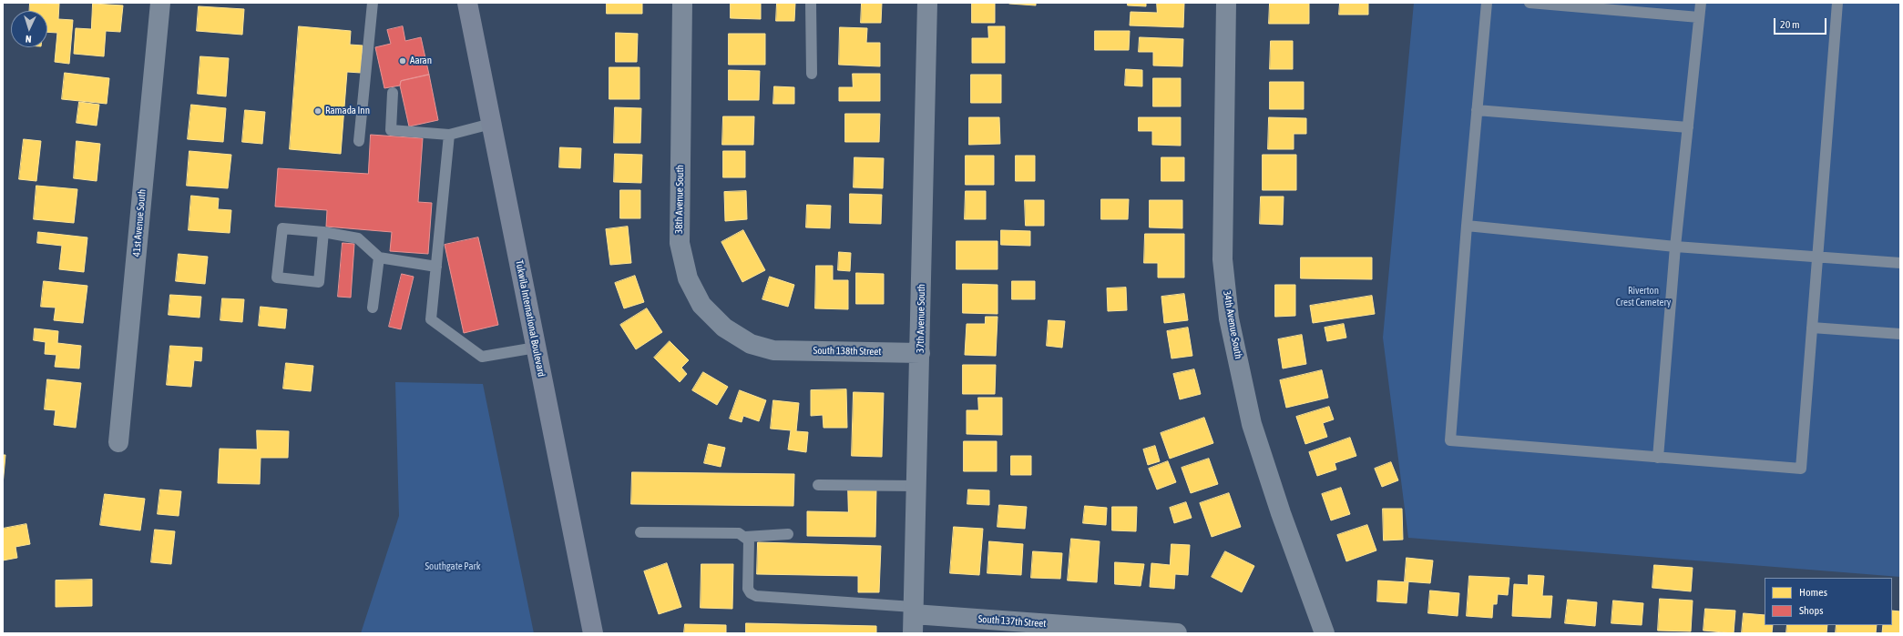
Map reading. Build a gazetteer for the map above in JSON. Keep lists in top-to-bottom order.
{
  "streets": {
    "main road": ["Tukwila International Boulevard"],
    "street": [
      "38th Avenue South",
      "41st Avenue South",
      "37th Avenue South",
      "34th Avenue South",
      "South 138th Street",
      "South 137th Street"
    ]
  },
  "crossings": [
    ["38th Avenue South", "South 138th Street"],
    ["37th Avenue South", "South 138th Street"],
    ["37th Avenue South", "South 137th Street"]
  ],
  "parks": ["Riverton Crest Cemetery", "Southgate Park"],
  "places": ["Aaran", "Ramada Inn"],
  "legend": ["Homes", "Shops"],
  "scale_bar": "20 m",
  "north": "bottom"
}
